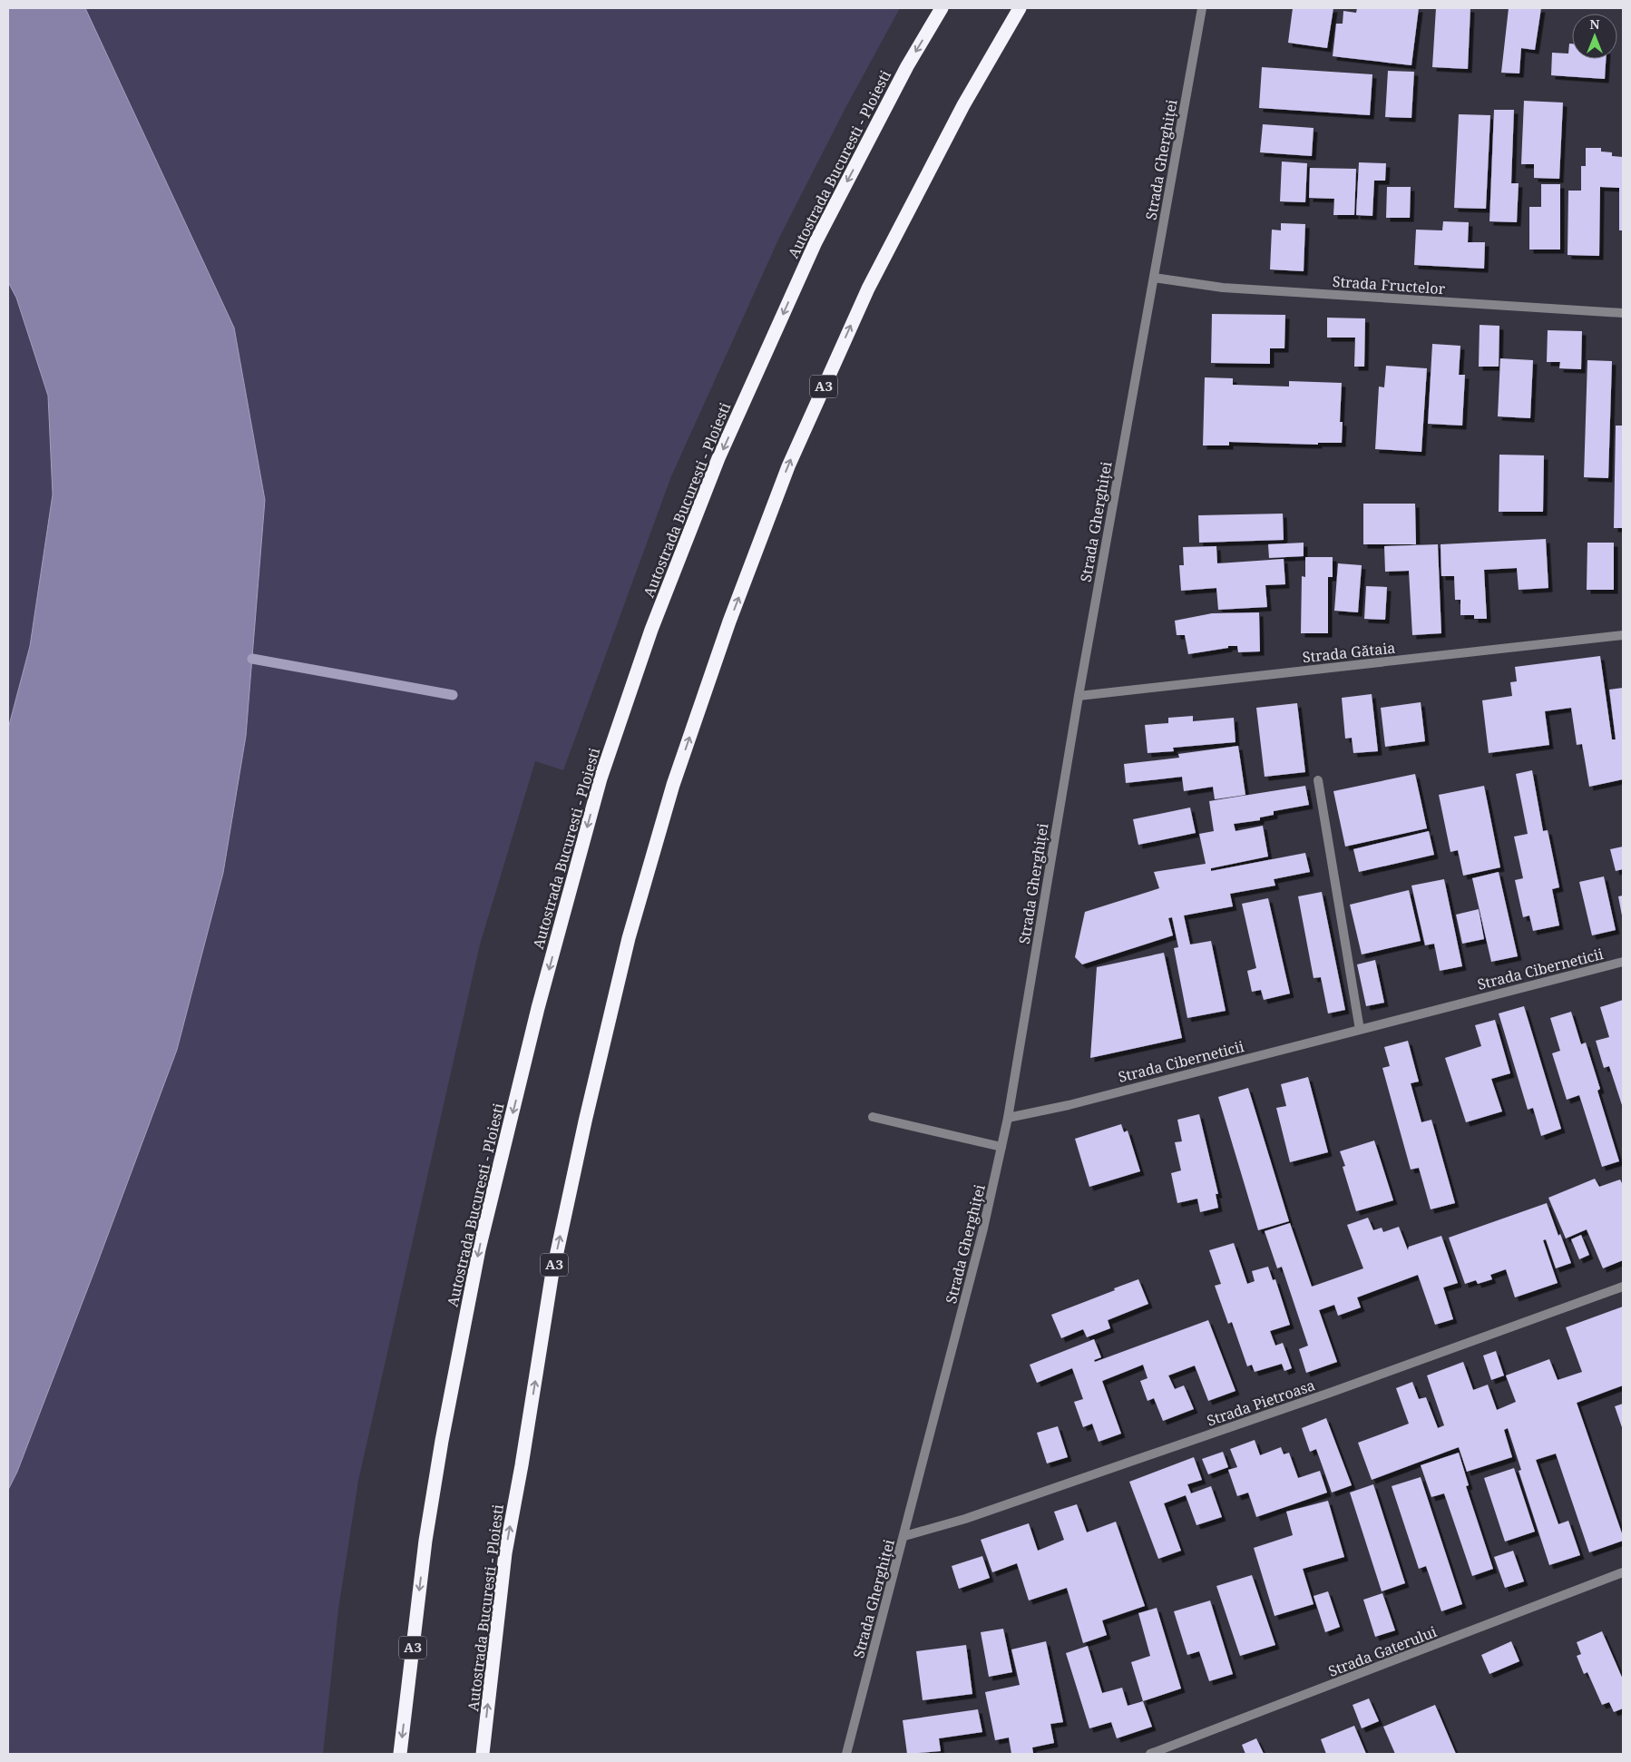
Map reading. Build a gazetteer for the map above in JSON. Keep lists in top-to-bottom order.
{
  "streets": {
    "highway": ["Autostrada Bucuresti - Ploiesti", "A3"],
    "street": [
      "Strada Gherghiței",
      "Strada Fructelor",
      "Strada Gătaia",
      "Strada Ciberneticii",
      "Strada Pietroasa",
      "Strada Gaterului"
    ]
  },
  "crossings": [
    ["Strada Gherghiței", "Strada Fructelor"],
    ["Strada Gherghiței", "Strada Gătaia"],
    ["Strada Gherghiței", "Strada Ciberneticii"],
    ["Strada Gherghiței", "Strada Pietroasa"]
  ],
  "north": "top"
}
